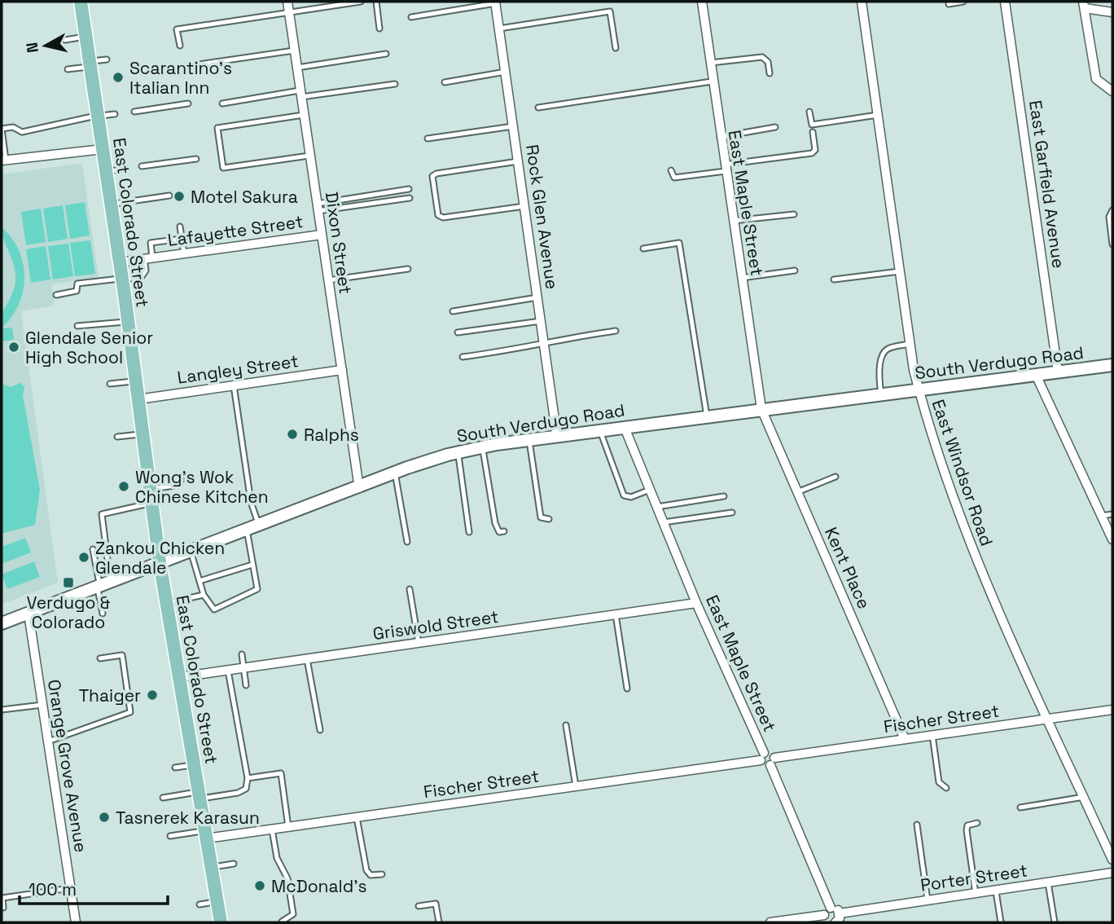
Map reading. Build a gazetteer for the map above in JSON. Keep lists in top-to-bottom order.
{
  "streets": {
    "main road": ["East Colorado Street", "South Verdugo Road"],
    "street": [
      "East Garfield Avenue",
      "East Maple Street",
      "Rock Glen Avenue",
      "Lafayette Street",
      "Dixon Street",
      "Langley Street",
      "East Windsor Road",
      "Kent Place",
      "Griswold Street",
      "Fischer Street",
      "Orange Grove Avenue",
      "Porter Street"
    ]
  },
  "crossings": [
    ["East Garfield Avenue", "South Verdugo Road"],
    ["East Maple Street", "South Verdugo Road"],
    ["East Maple Street", "Kent Place"],
    ["East Maple Street", "Griswold Street"],
    ["East Maple Street", "Fischer Street"],
    ["Rock Glen Avenue", "South Verdugo Road"],
    ["East Colorado Street", "Lafayette Street"],
    ["East Colorado Street", "South Verdugo Road"],
    ["East Colorado Street", "Langley Street"],
    ["East Colorado Street", "Griswold Street"],
    ["East Colorado Street", "Fischer Street"],
    ["Lafayette Street", "Dixon Street"],
    ["Dixon Street", "South Verdugo Road"],
    ["Dixon Street", "Langley Street"],
    ["South Verdugo Road", "East Windsor Road"],
    ["South Verdugo Road", "Kent Place"],
    ["South Verdugo Road", "Orange Grove Avenue"],
    ["East Windsor Road", "Fischer Street"],
    ["Kent Place", "Fischer Street"]
  ],
  "places": {
    "other": [
      "Scarantino's Italian Inn",
      "Motel Sakura",
      "Glendale Senior High School",
      "Ralphs",
      "Wong's Wok Chinese Kitchen",
      "Zankou Chicken Glendale",
      "Thaiger",
      "Tasnerek Karasun",
      "McDonald's"
    ],
    "transit": ["Verdugo & Colorado"]
  },
  "scale_bar": "100 m",
  "north": "left"
}
